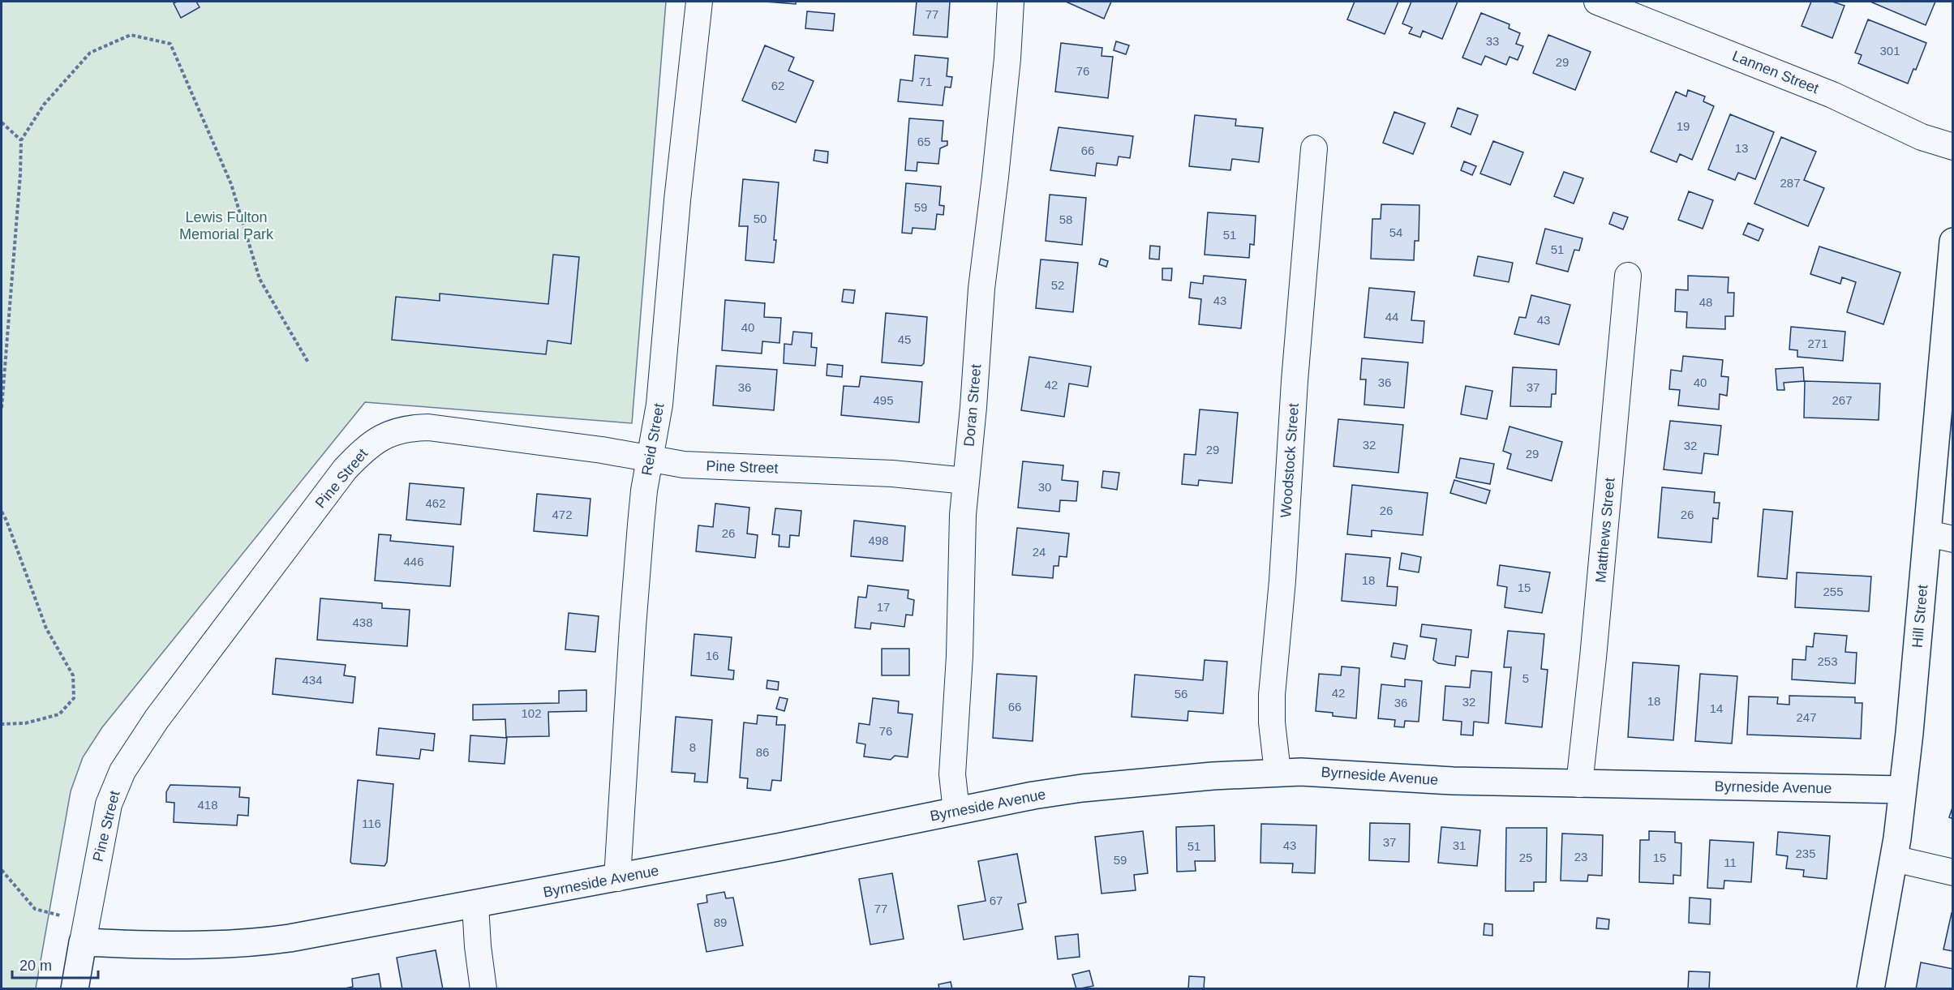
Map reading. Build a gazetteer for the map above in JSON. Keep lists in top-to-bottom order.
{
  "streets": {
    "street": [
      "Lannen Street",
      "Doran Street",
      "Reid Street",
      "Woodstock Street",
      "Pine Street",
      "Matthews Street",
      "Hill Street",
      "Byrneside Avenue"
    ]
  },
  "crossings": [
    ["Doran Street", "Pine Street"],
    ["Doran Street", "Byrneside Avenue"],
    ["Reid Street", "Pine Street"],
    ["Reid Street", "Byrneside Avenue"],
    ["Woodstock Street", "Byrneside Avenue"],
    ["Pine Street", "Byrneside Avenue"],
    ["Matthews Street", "Byrneside Avenue"],
    ["Hill Street", "Byrneside Avenue"]
  ],
  "parks": ["Lewis Fulton Memorial Park"],
  "house_numbers": [
    "77",
    "33",
    "301",
    "29",
    "76",
    "71",
    "62",
    "19",
    "65",
    "13",
    "66",
    "287",
    "59",
    "50",
    "58",
    "54",
    "51",
    "51",
    "52",
    "43",
    "48",
    "44",
    "43",
    "40",
    "45",
    "271",
    "36",
    "40",
    "42",
    "36",
    "37",
    "495",
    "267",
    "32",
    "32",
    "29",
    "29",
    "30",
    "462",
    "26",
    "472",
    "26",
    "26",
    "498",
    "24",
    "446",
    "18",
    "15",
    "255",
    "17",
    "438",
    "16",
    "253",
    "5",
    "434",
    "42",
    "56",
    "18",
    "32",
    "36",
    "66",
    "14",
    "102",
    "247",
    "76",
    "8",
    "86",
    "418",
    "116",
    "37",
    "43",
    "31",
    "51",
    "235",
    "23",
    "25",
    "15",
    "59",
    "11",
    "67",
    "77",
    "89"
  ],
  "scale_bar": "20 m"
}
